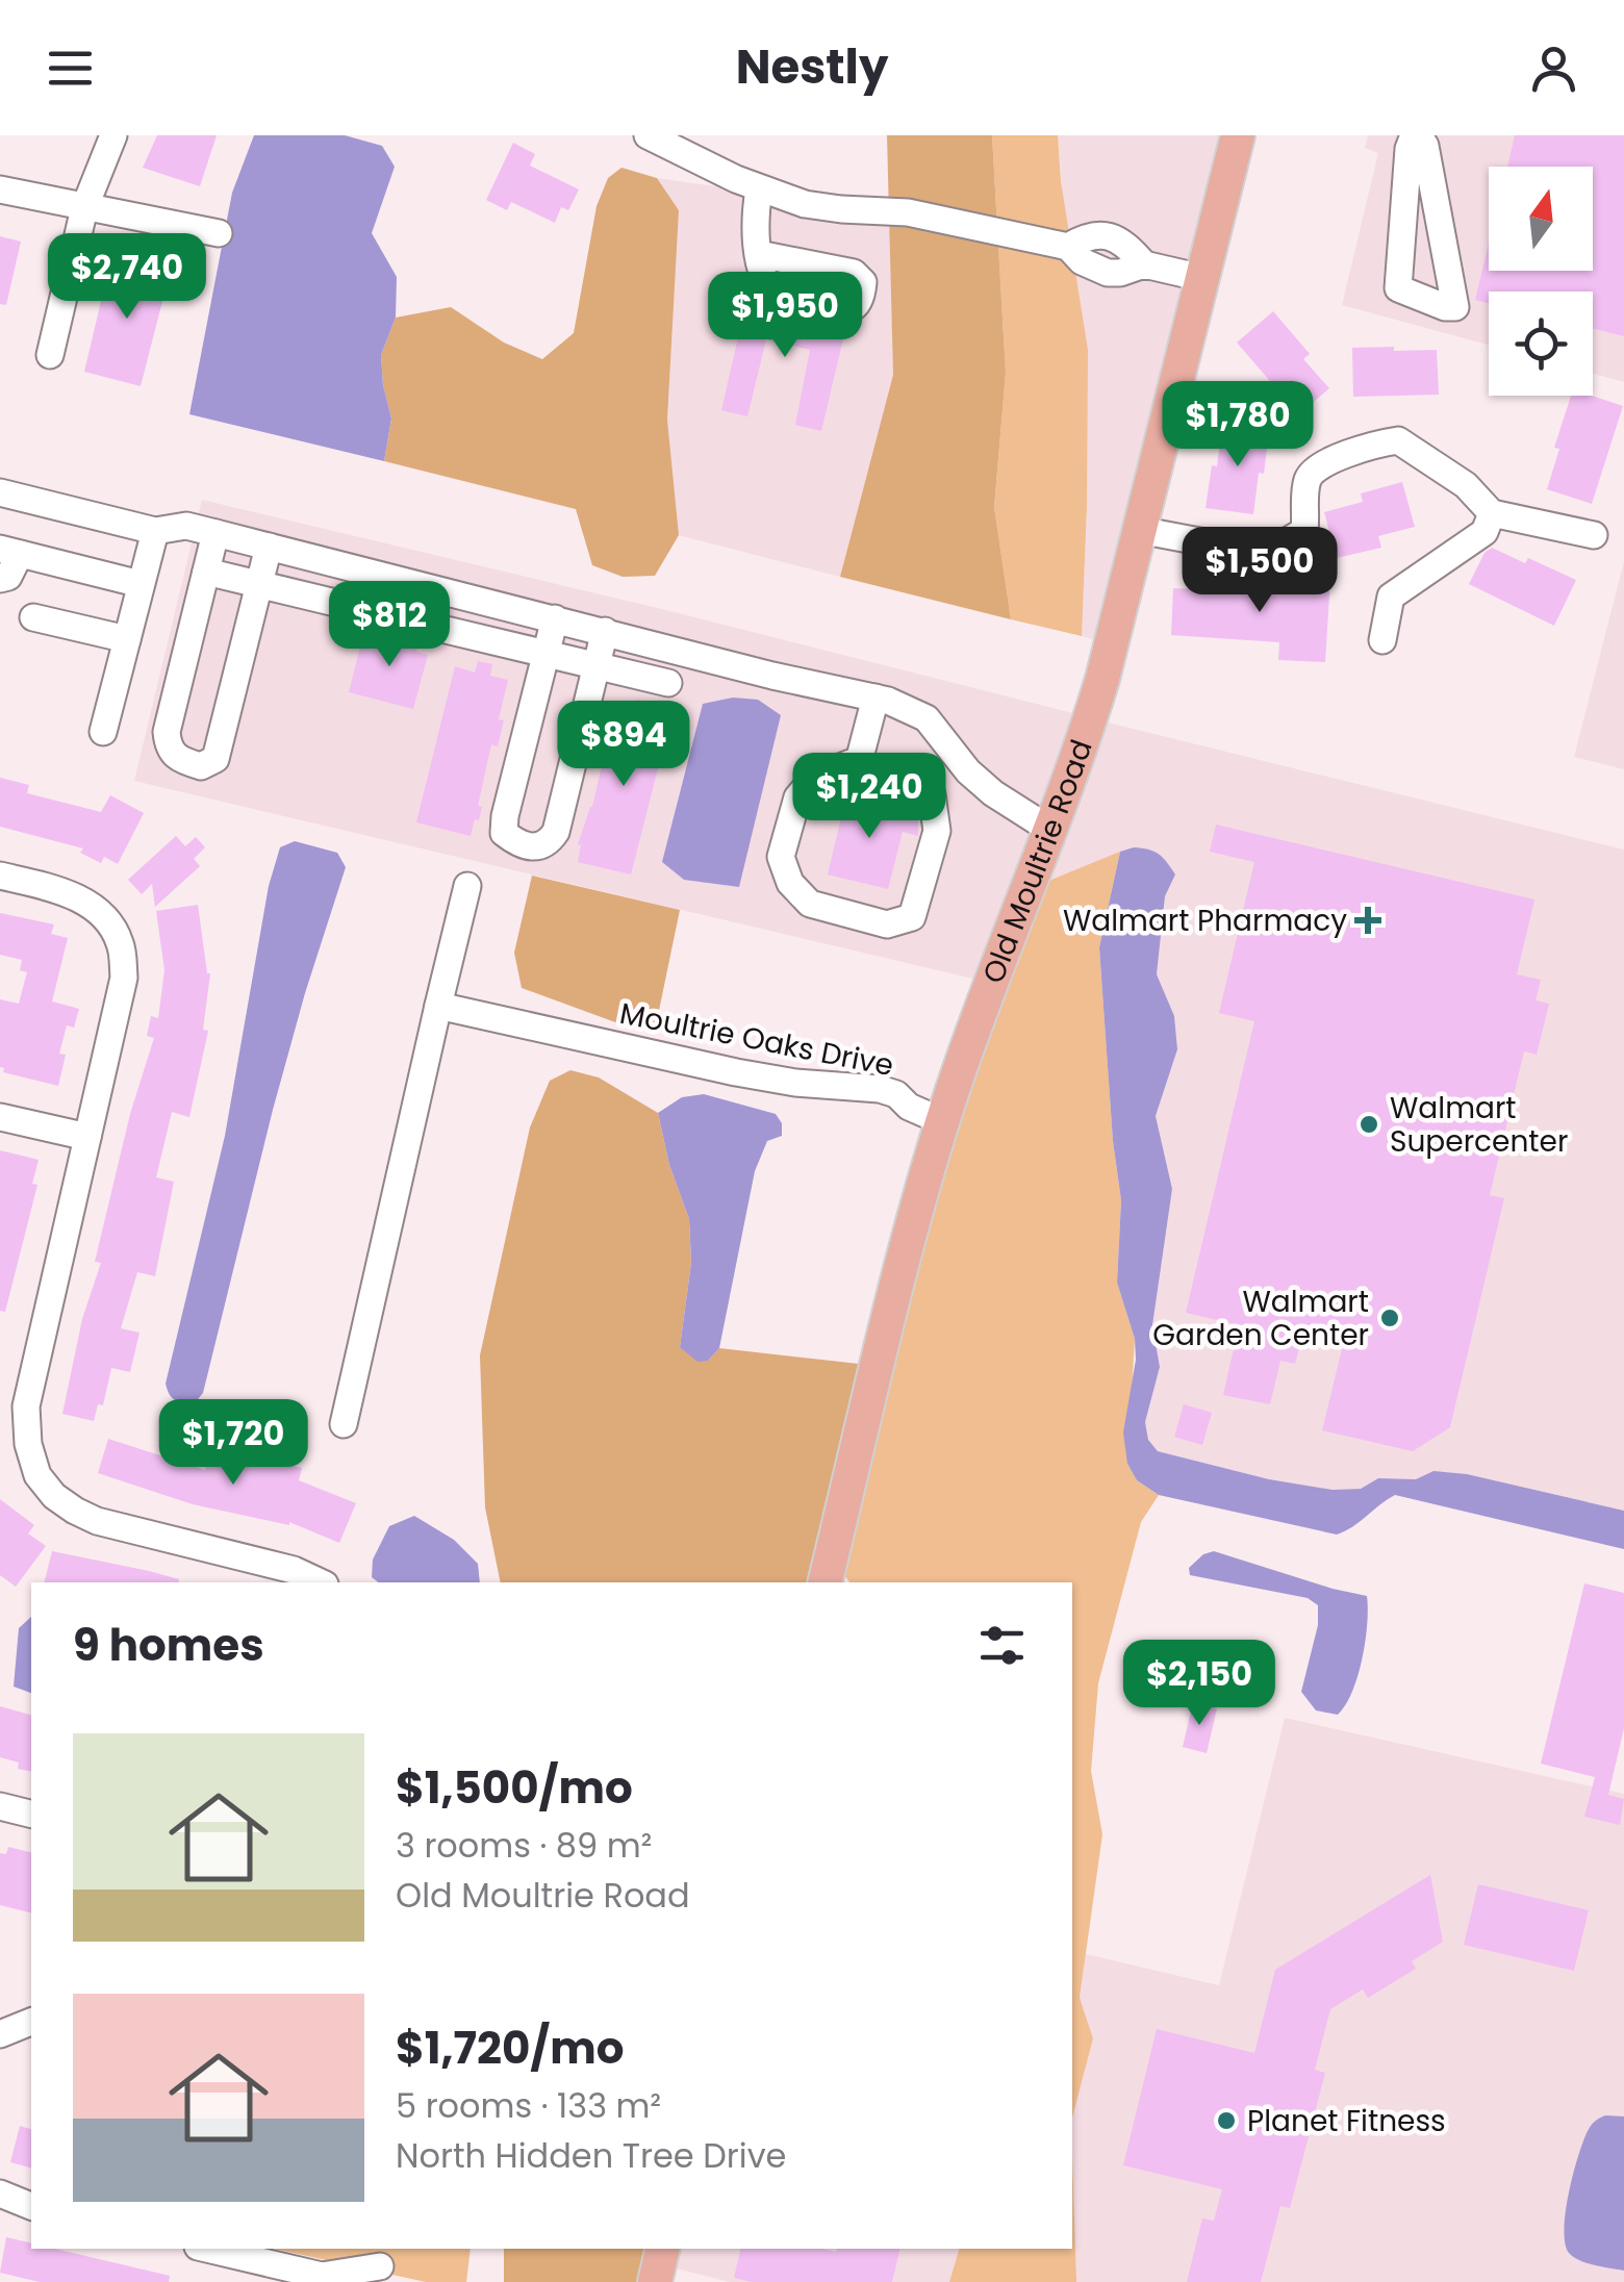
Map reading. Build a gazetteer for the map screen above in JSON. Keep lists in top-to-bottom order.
{
  "streets": {
    "main road": ["Old Moultrie Road"],
    "street": ["Moultrie Oaks Drive"]
  },
  "crossings": [
    ["Old Moultrie Road", "Moultrie Oaks Drive"]
  ],
  "places": {
    "health": ["Walmart Pharmacy"],
    "other": ["Walmart Supercenter", "Walmart Garden Center", "Planet Fitness"]
  },
  "north": "top",
  "page": {
    "header": "Nestly",
    "price": [
      "$2,740",
      "$1,950",
      "$1,780",
      "$1,500",
      "$812",
      "$894",
      "$1,240",
      "$1,720",
      "$2,150"
    ],
    "heading": "9 homes",
    "list": [
      {
        "name": "$1,500/mo",
        "note": "3 rooms · 89 m² · Old Moultrie Road"
      },
      {
        "name": "$1,720/mo",
        "note": "5 rooms · 133 m² · North Hidden Tree Drive"
      }
    ]
  }
}
